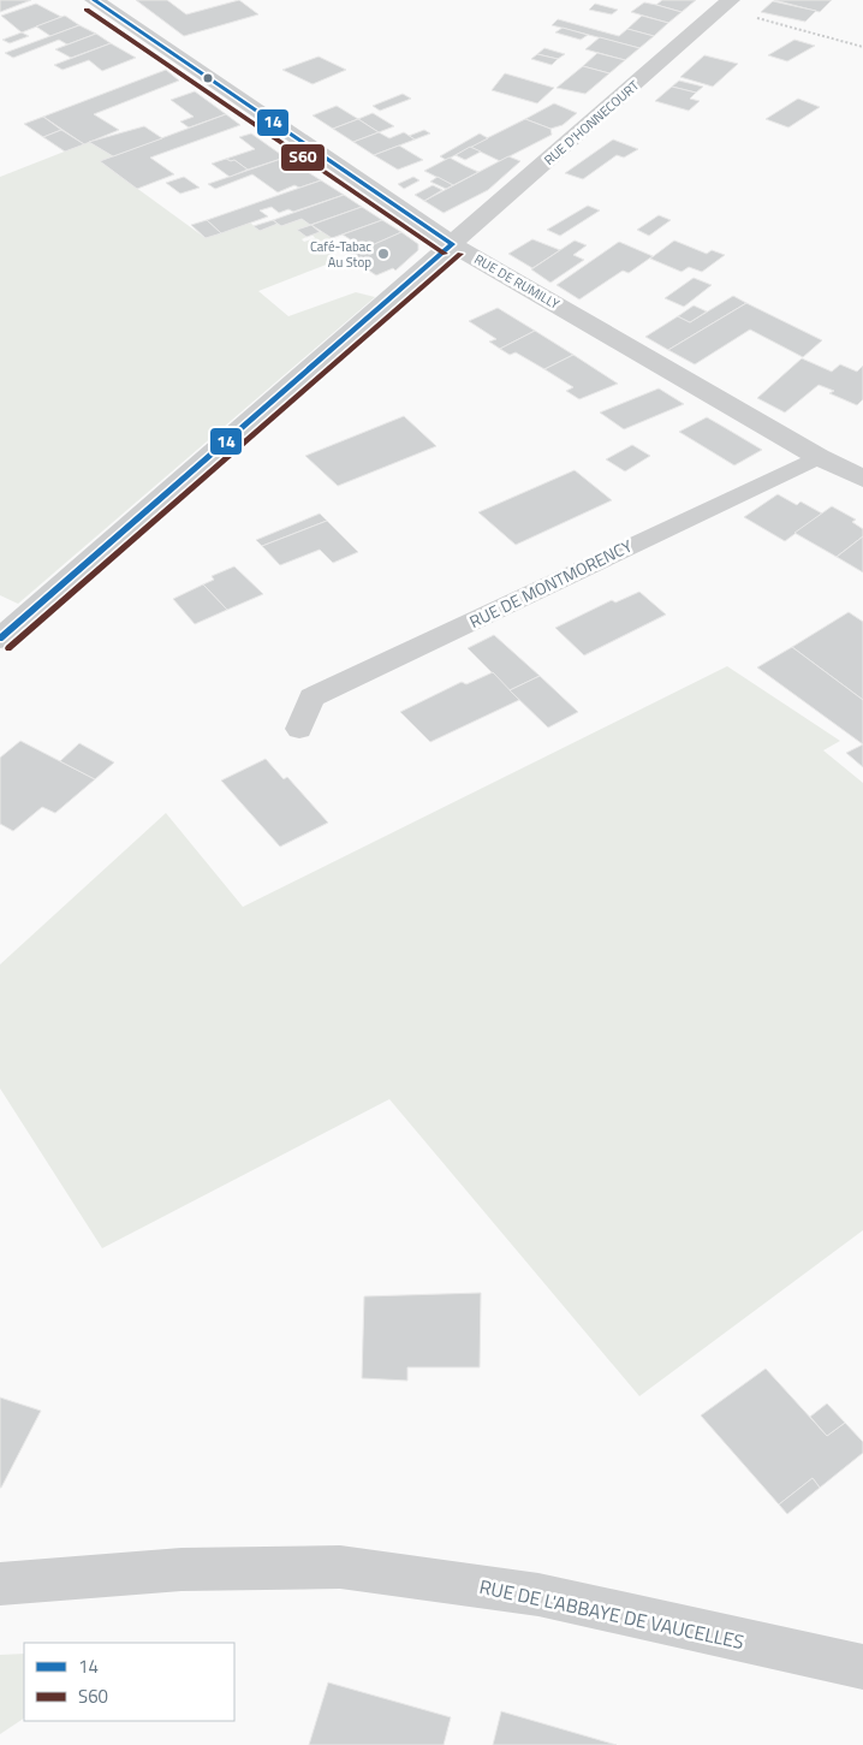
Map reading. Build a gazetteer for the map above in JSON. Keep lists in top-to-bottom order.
{
  "streets": {
    "street": ["RUE D'HONNECOURT", "RUE DE RUMILLY", "RUE DE L'ABBAYE DE VAUCELLES"],
    "lane": ["RUE DE MONTMORENCY"]
  },
  "crossings": [
    ["RUE D'HONNECOURT", "RUE DE RUMILLY"],
    ["RUE DE RUMILLY", "RUE DE MONTMORENCY"]
  ],
  "places": ["Café-Tabac Au Stop"],
  "lines": ["transit line 14", "transit line S60"],
  "legend": ["14", "S60"]
}
